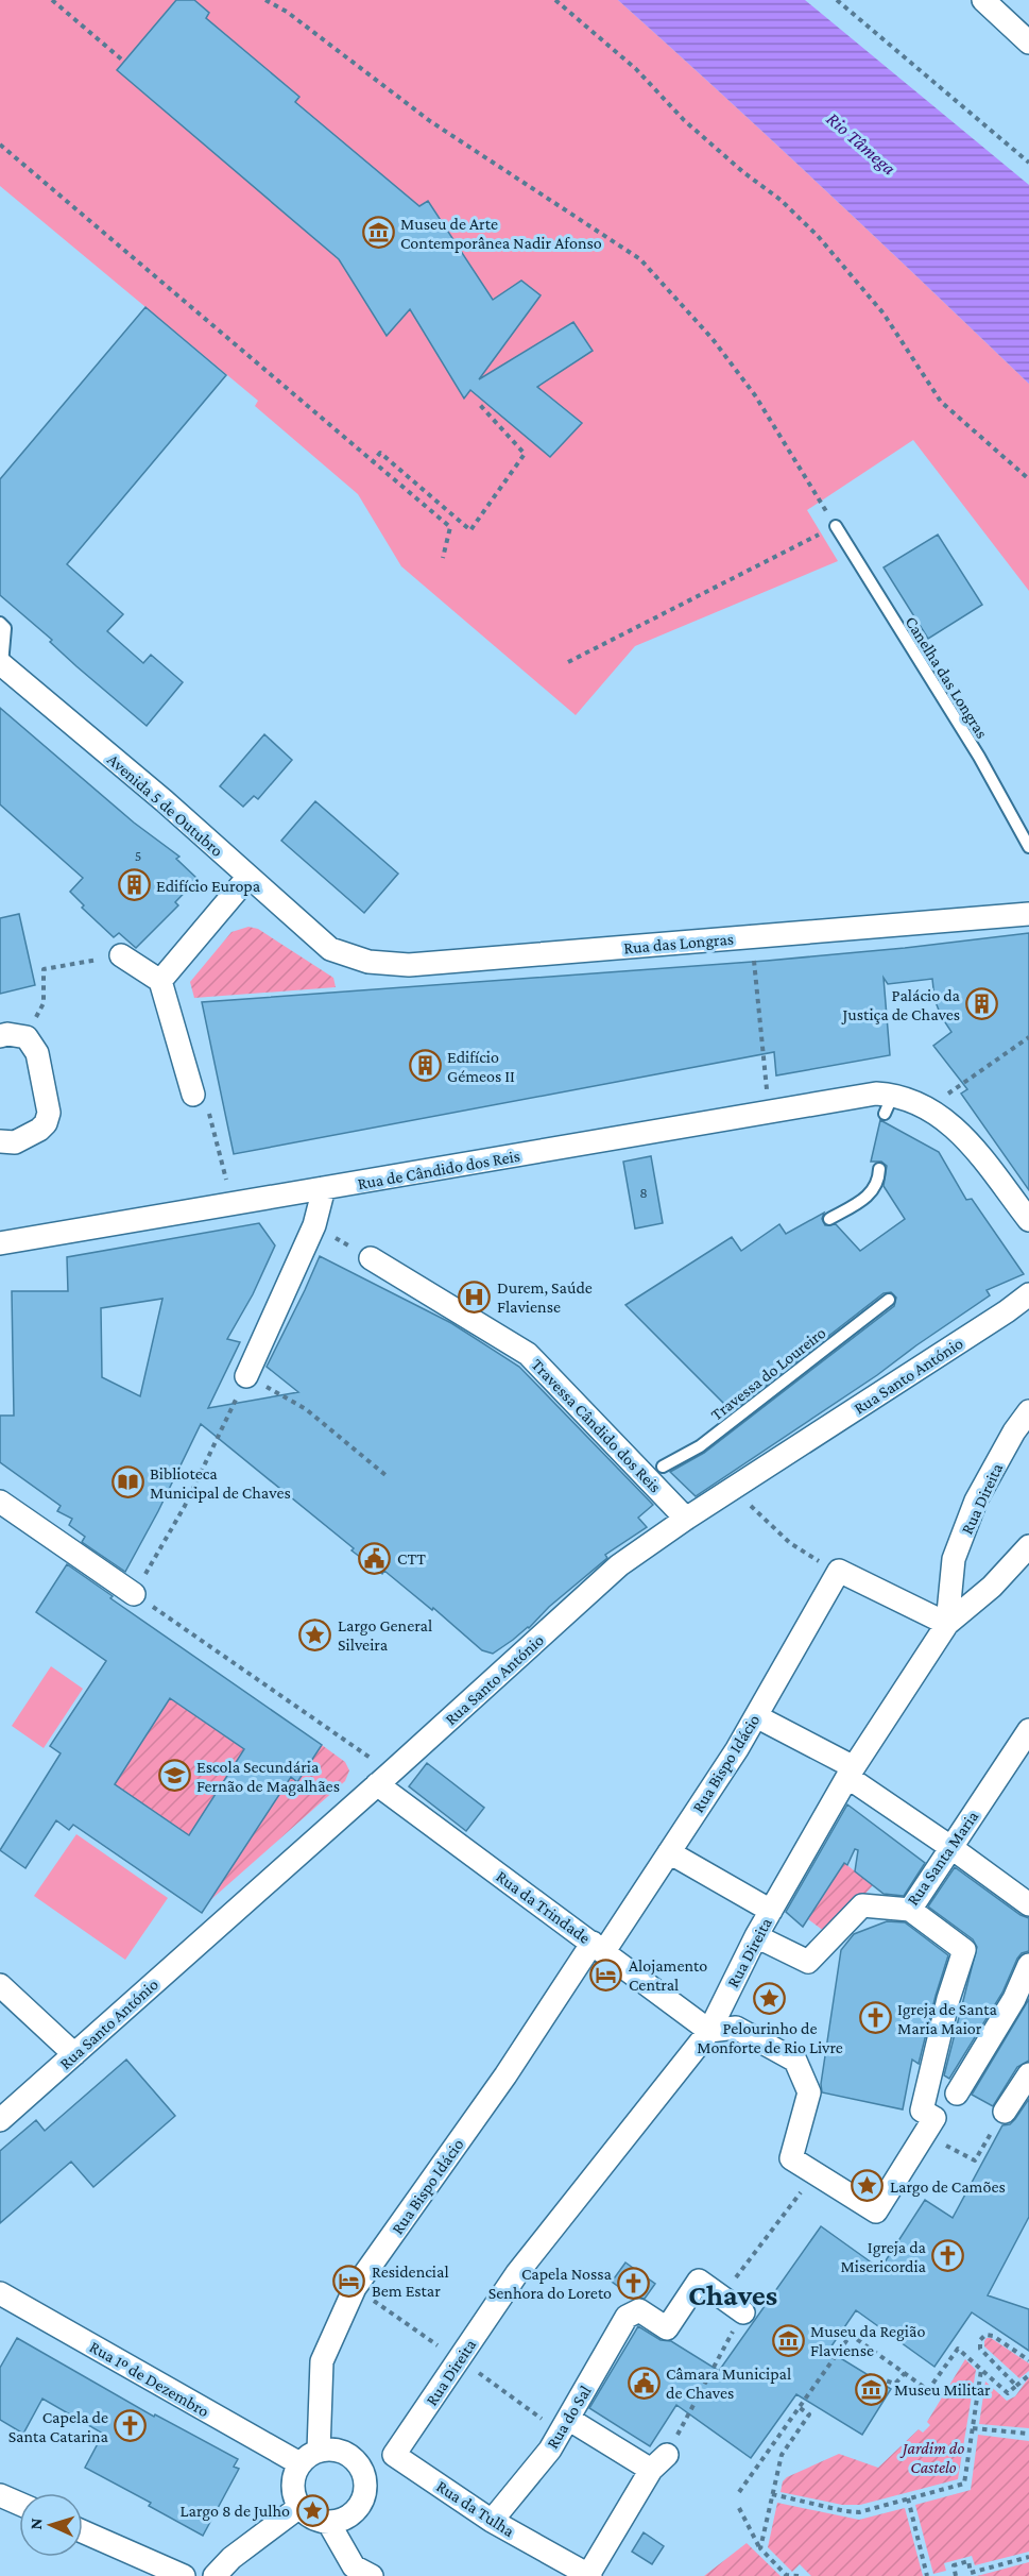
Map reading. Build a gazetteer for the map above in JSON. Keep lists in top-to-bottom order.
{
  "streets": {
    "street": [
      "Avenida 5 de Outubro",
      "Rua das Longras",
      "Rua de Cândido dos Reis",
      "Rua Santo António",
      "Travessa Cândido dos Reis",
      "Rua Direita",
      "Rua Bispo Idácio",
      "Rua Santa Maria",
      "Rua da Trindade",
      "Rua 1º de Dezembro",
      "Rua do Sal",
      "Rua da Tulha"
    ],
    "lane": ["Canelha das Longras", "Travessa do Loureiro"]
  },
  "crossings": [
    ["Avenida 5 de Outubro", "Rua das Longras"],
    ["Rua Santo António", "Travessa Cândido dos Reis"],
    ["Rua Santo António", "Rua da Trindade"],
    ["Rua Direita", "Rua Bispo Idácio"],
    ["Rua Direita", "Rua Santa Maria"],
    ["Rua Direita", "Rua da Trindade"],
    ["Rua Direita", "Rua da Tulha"],
    ["Rua Bispo Idácio", "Rua da Trindade"],
    ["Rua Bispo Idácio", "Rua 1º de Dezembro"],
    ["Rua do Sal", "Rua da Tulha"]
  ],
  "districts": ["Chaves"],
  "water": ["Rio Tâmega"],
  "parks": ["Jardim do Castelo"],
  "places": {
    "museum": ["Museu de Arte Contemporânea Nadir Afonso", "Museu da Região Flaviense", "Museu Militar"],
    "building": ["Edifício Europa", "Palácio da Justiça de Chaves", "Edifício Gémeos II"],
    "hospital": ["Durem, Saúde Flaviense"],
    "library": ["Biblioteca Municipal de Chaves"],
    "public building": ["CTT", "Câmara Municipal de Chaves"],
    "place": [
      "Largo General Silveira",
      "Pelourinho de Monforte de Rio Livre",
      "Largo de Camões",
      "Largo 8 de Julho"
    ],
    "school or university": ["Escola Secundária Fernão de Magalhães"],
    "hotel": ["Alojamento Central", "Residencial Bem Estar"],
    "church": [
      "Igreja de Santa Maria Maior",
      "Igreja da Misericordia",
      "Capela Nossa Senhora do Loreto",
      "Capela de Santa Catarina"
    ]
  },
  "house_numbers": ["5", "8"],
  "north": "left"
}
